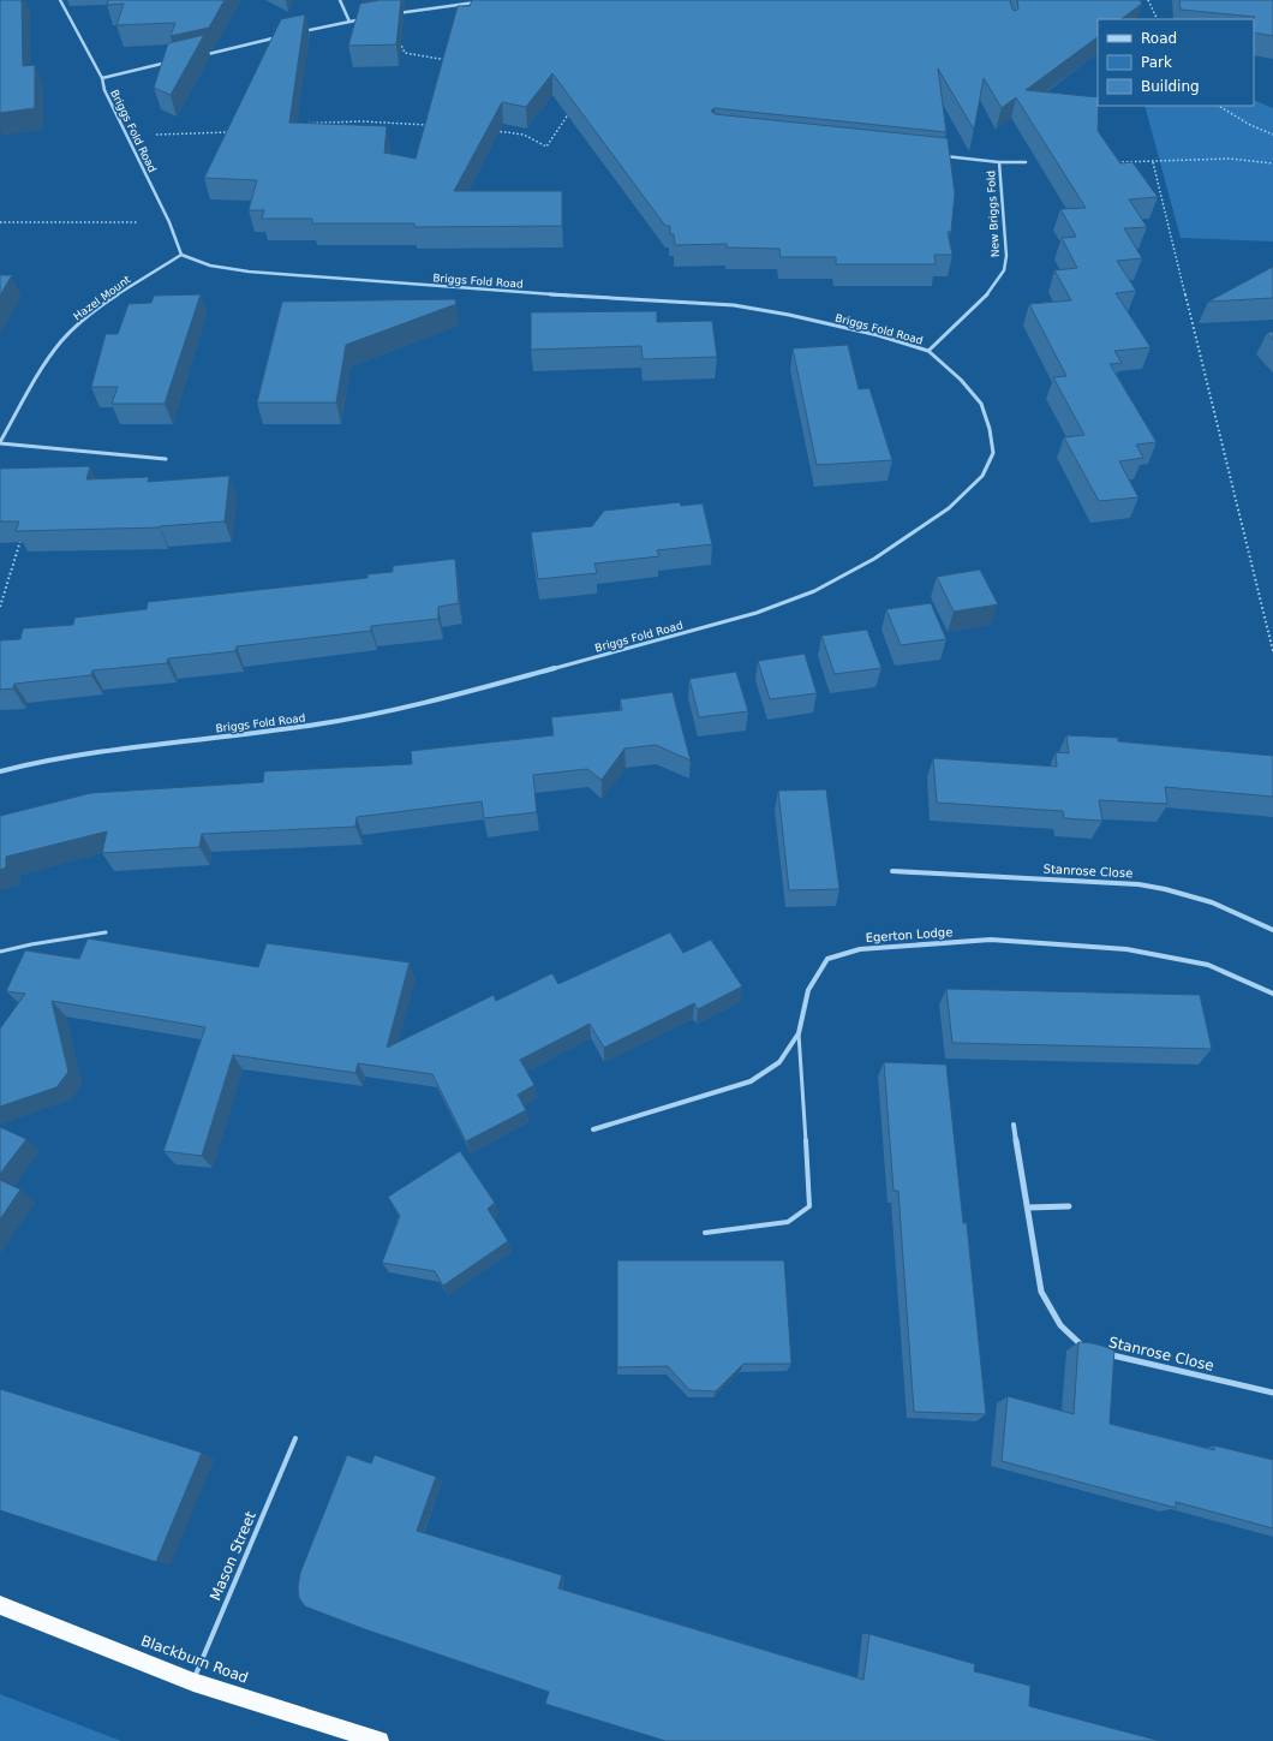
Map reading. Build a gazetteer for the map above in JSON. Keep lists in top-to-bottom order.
{
  "streets": {
    "highway": ["Blackburn Road"],
    "street": [
      "Briggs Fold Road",
      "New Briggs Fold",
      "Hazel Mount",
      "Stanrose Close",
      "Egerton Lodge"
    ],
    "lane": ["Mason Street"]
  },
  "crossings": [
    ["Briggs Fold Road", "New Briggs Fold"],
    ["Briggs Fold Road", "Hazel Mount"],
    ["Mason Street", "Blackburn Road"]
  ],
  "legend": ["Road", "Park", "Building"]
}
